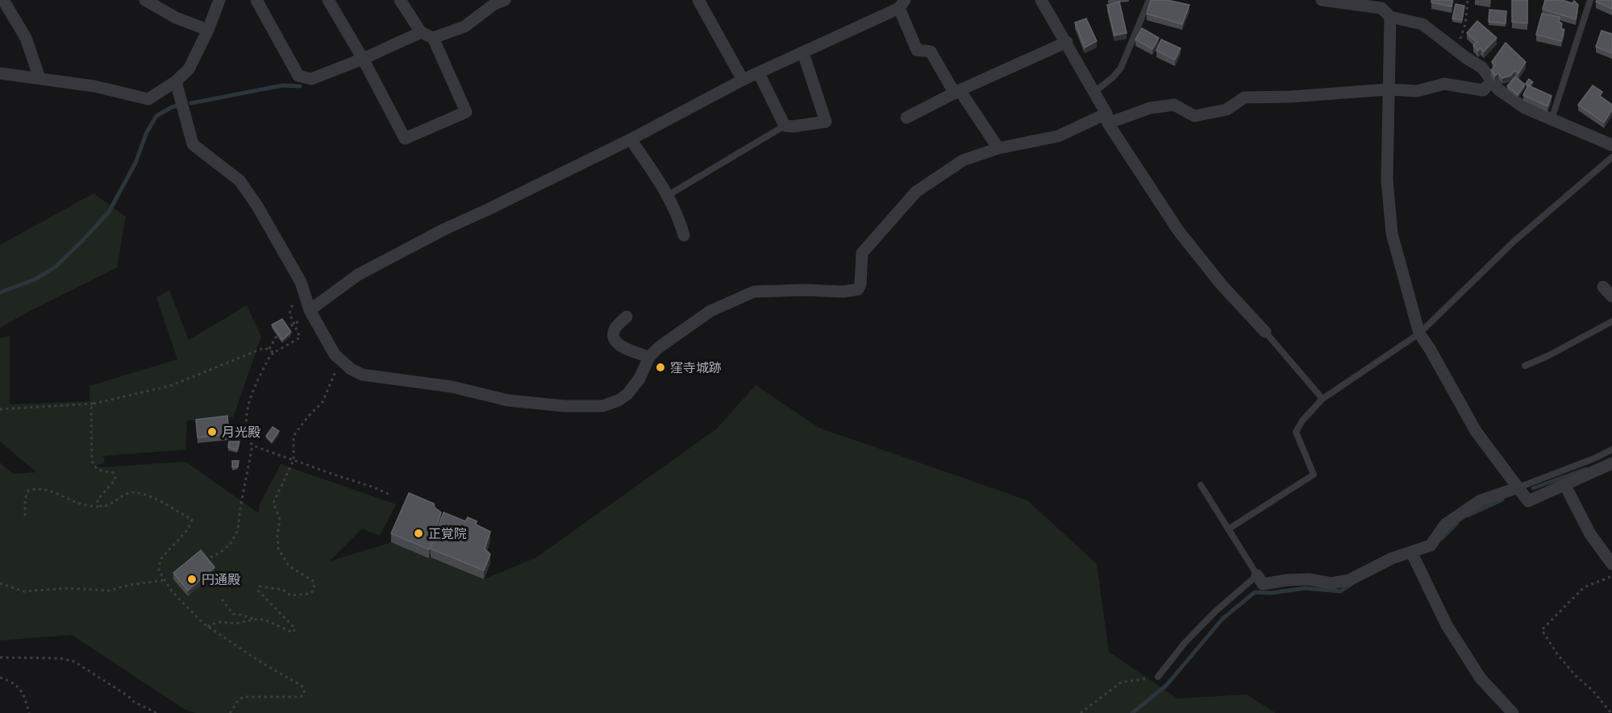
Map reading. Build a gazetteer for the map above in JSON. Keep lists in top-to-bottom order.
{
  "places": [
    "窪寺城跡",
    "月光殿",
    "正覚院",
    "円通殿"
  ]
}
